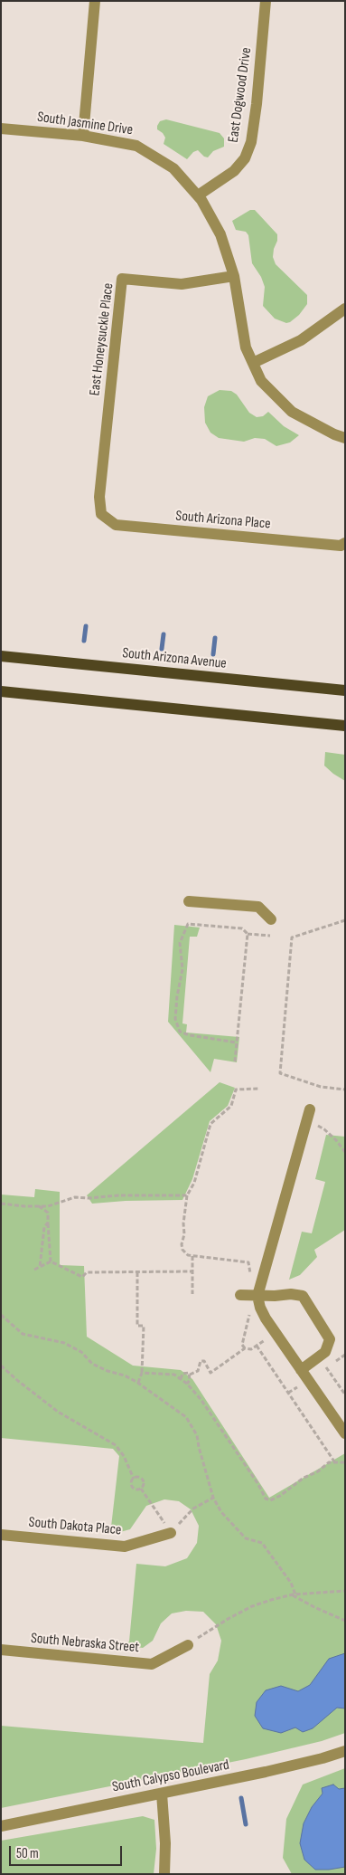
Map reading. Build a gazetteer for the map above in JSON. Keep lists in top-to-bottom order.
{
  "streets": {
    "main road": ["South Arizona Avenue"],
    "street": [
      "East Dogwood Drive",
      "South Jasmine Drive",
      "East Honeysuckle Place",
      "South Arizona Place",
      "South Dakota Place",
      "South Nebraska Street",
      "South Calypso Boulevard"
    ]
  },
  "crossings": [
    ["East Dogwood Drive", "South Jasmine Drive"],
    ["South Jasmine Drive", "East Honeysuckle Place"],
    ["East Honeysuckle Place", "South Arizona Place"]
  ],
  "scale_bar": "50 m"
}
